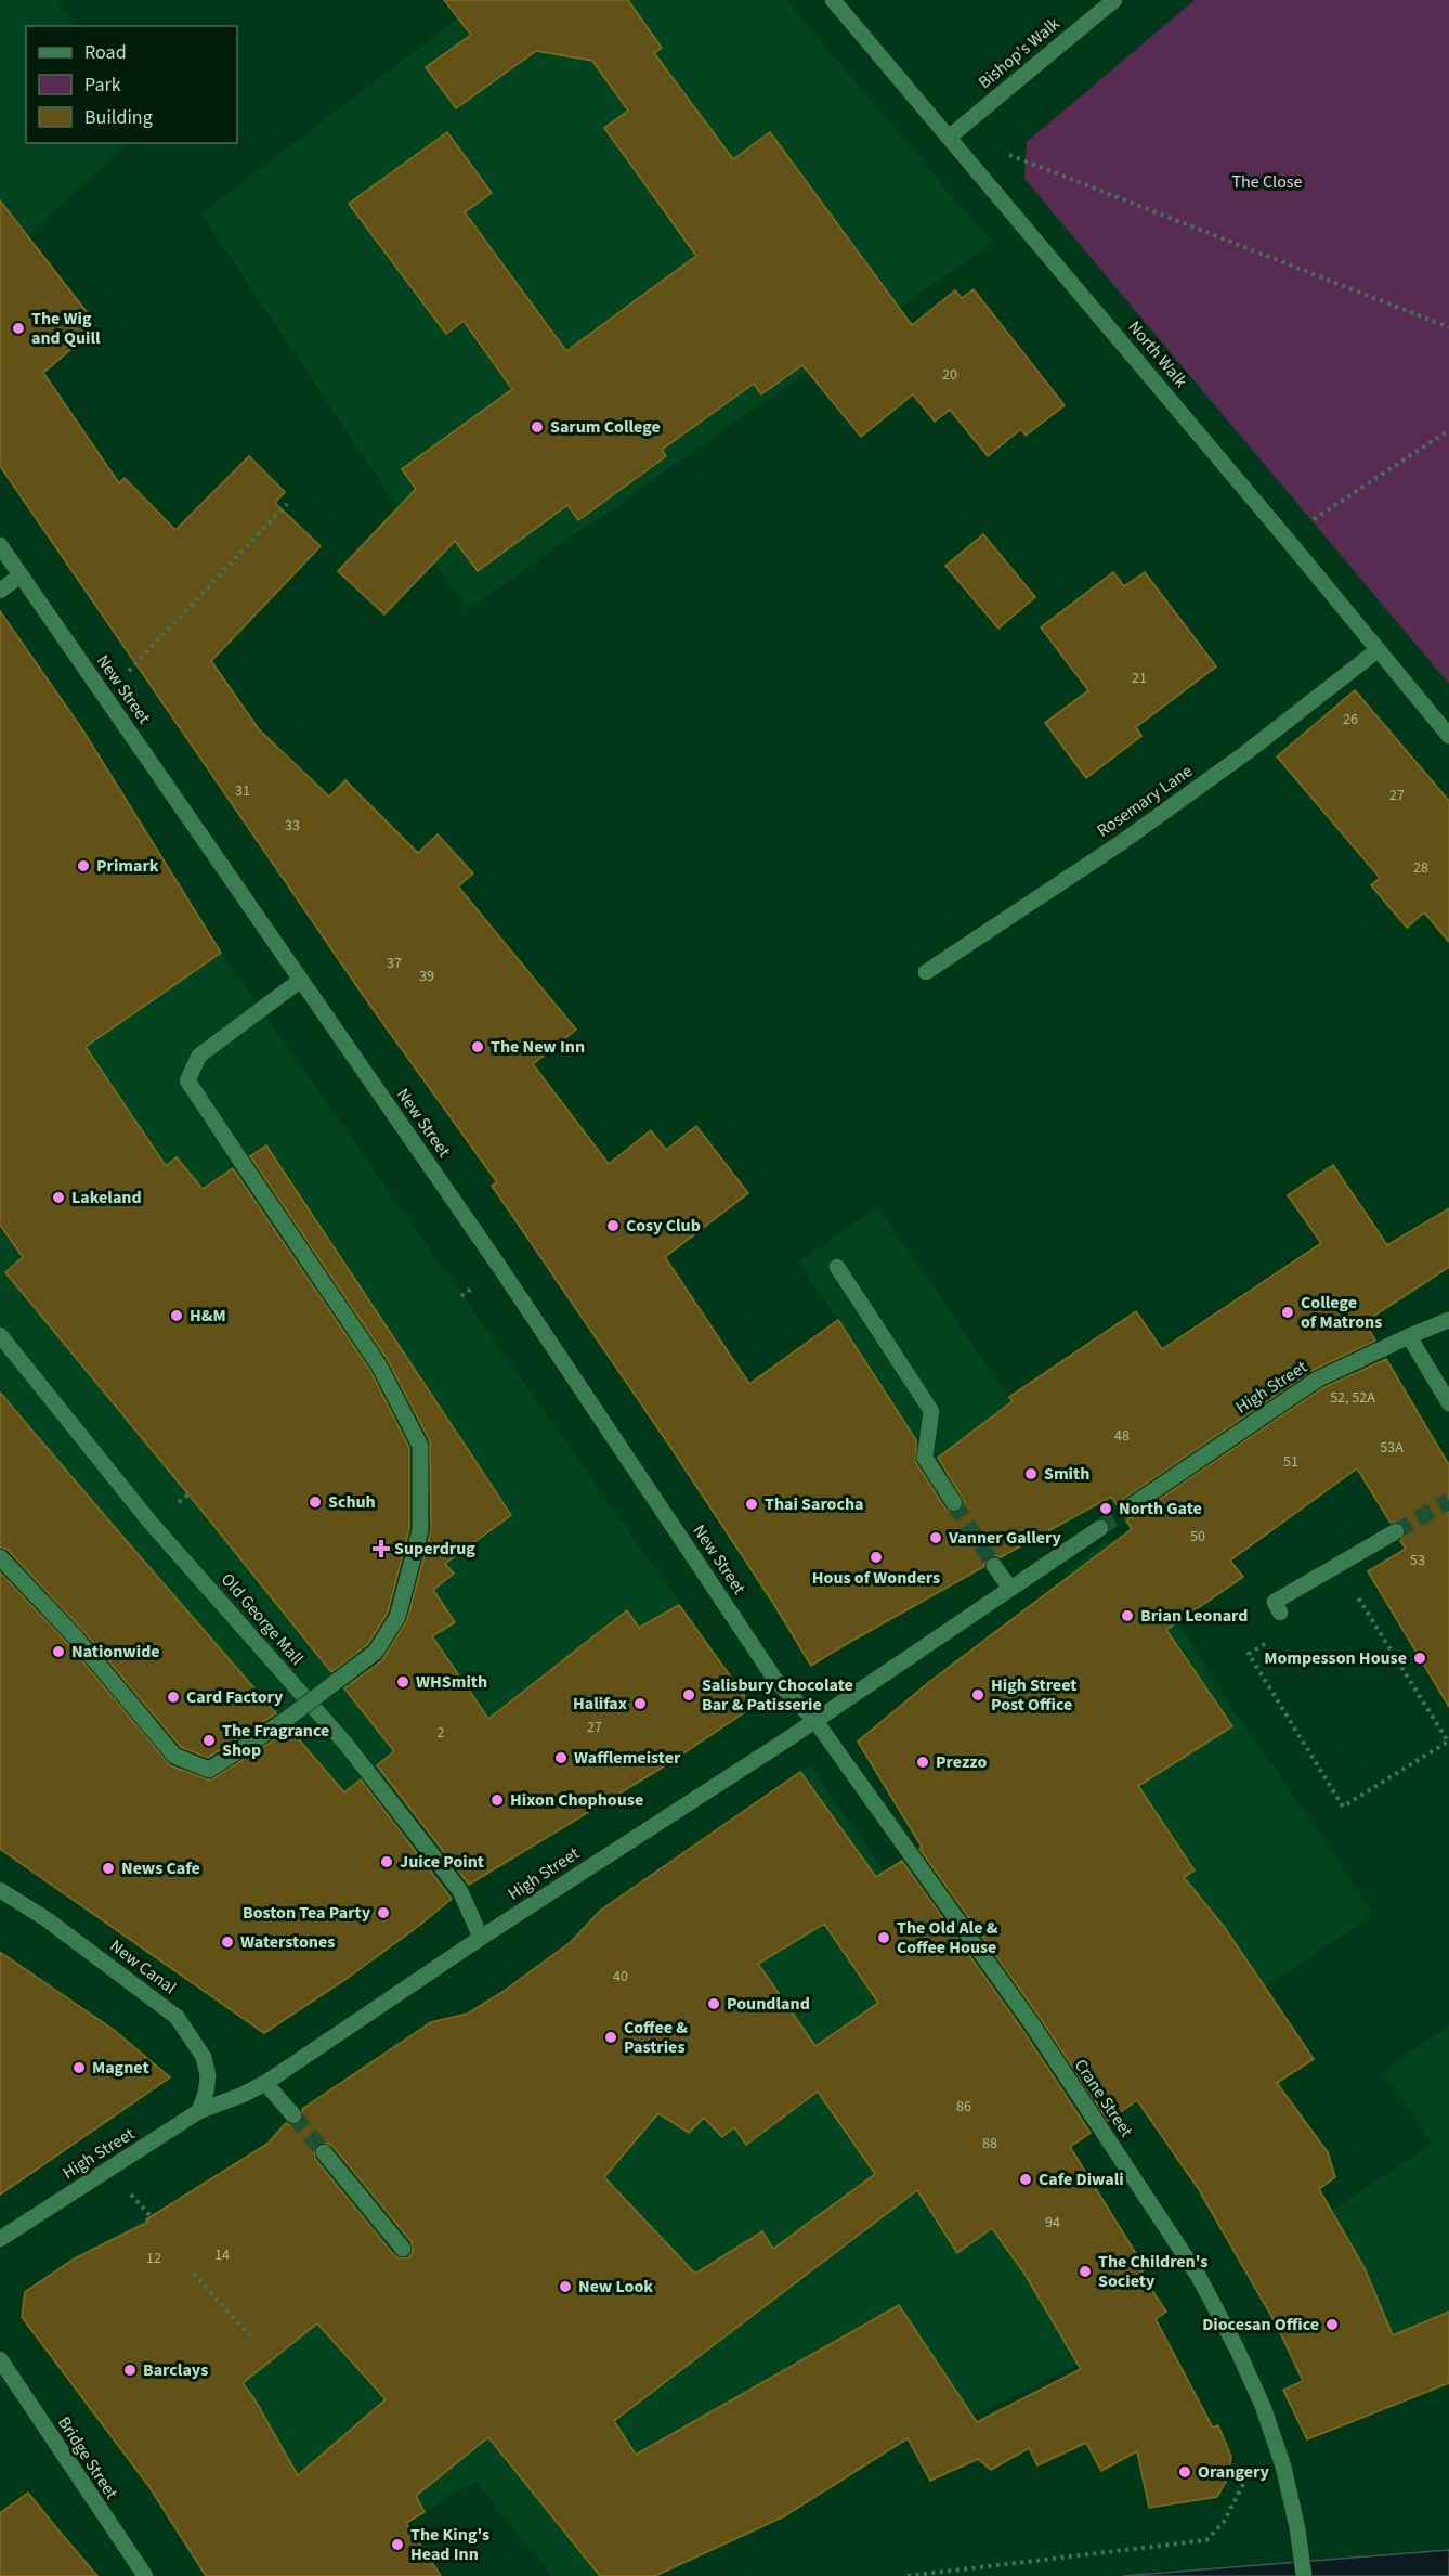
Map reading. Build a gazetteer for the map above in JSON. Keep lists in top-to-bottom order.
{
  "streets": {
    "street": [
      "Bishop's Walk",
      "North Walk",
      "New Street",
      "Rosemary Lane",
      "High Street",
      "Old George Mall",
      "New Canal",
      "Crane Street",
      "Bridge Street"
    ]
  },
  "crossings": [
    ["Bishop's Walk", "North Walk"],
    ["North Walk", "Rosemary Lane"],
    ["New Street", "High Street"],
    ["New Street", "Crane Street"],
    ["High Street", "Old George Mall"],
    ["High Street", "New Canal"],
    ["High Street", "Crane Street"]
  ],
  "parks": ["The Close"],
  "places": {
    "other": [
      "The Wig and Quill",
      "Sarum College",
      "Primark",
      "The New Inn",
      "Lakeland",
      "Cosy Club",
      "College of Matrons",
      "H&M",
      "Smith",
      "Schuh",
      "Thai Sarocha",
      "North Gate",
      "Vanner Gallery",
      "Hous of Wonders",
      "Brian Leonard",
      "Nationwide",
      "Mompesson House",
      "WHSmith",
      "Salisbury Chocolate Bar & Patisserie",
      "High Street Post Office",
      "Card Factory",
      "Halifax",
      "The Fragrance Shop",
      "Wafflemeister",
      "Prezzo",
      "Hixon Chophouse",
      "Juice Point",
      "News Cafe",
      "Boston Tea Party",
      "The Old Ale & Coffee House",
      "Waterstones",
      "Poundland",
      "Coffee & Pastries",
      "Magnet",
      "Cafe Diwali",
      "The Children's Society",
      "New Look",
      "Diocesan Office",
      "Barclays",
      "Orangery",
      "The King's Head Inn"
    ],
    "health": ["Superdrug"]
  },
  "house_numbers": [
    "20",
    "21",
    "26",
    "31",
    "27",
    "33",
    "28",
    "37",
    "39",
    "52, 52A",
    "48",
    "53A",
    "51",
    "50",
    "53",
    "27",
    "2",
    "40",
    "86",
    "88",
    "94",
    "14",
    "12"
  ],
  "legend": ["Road", "Park", "Building"]
}
